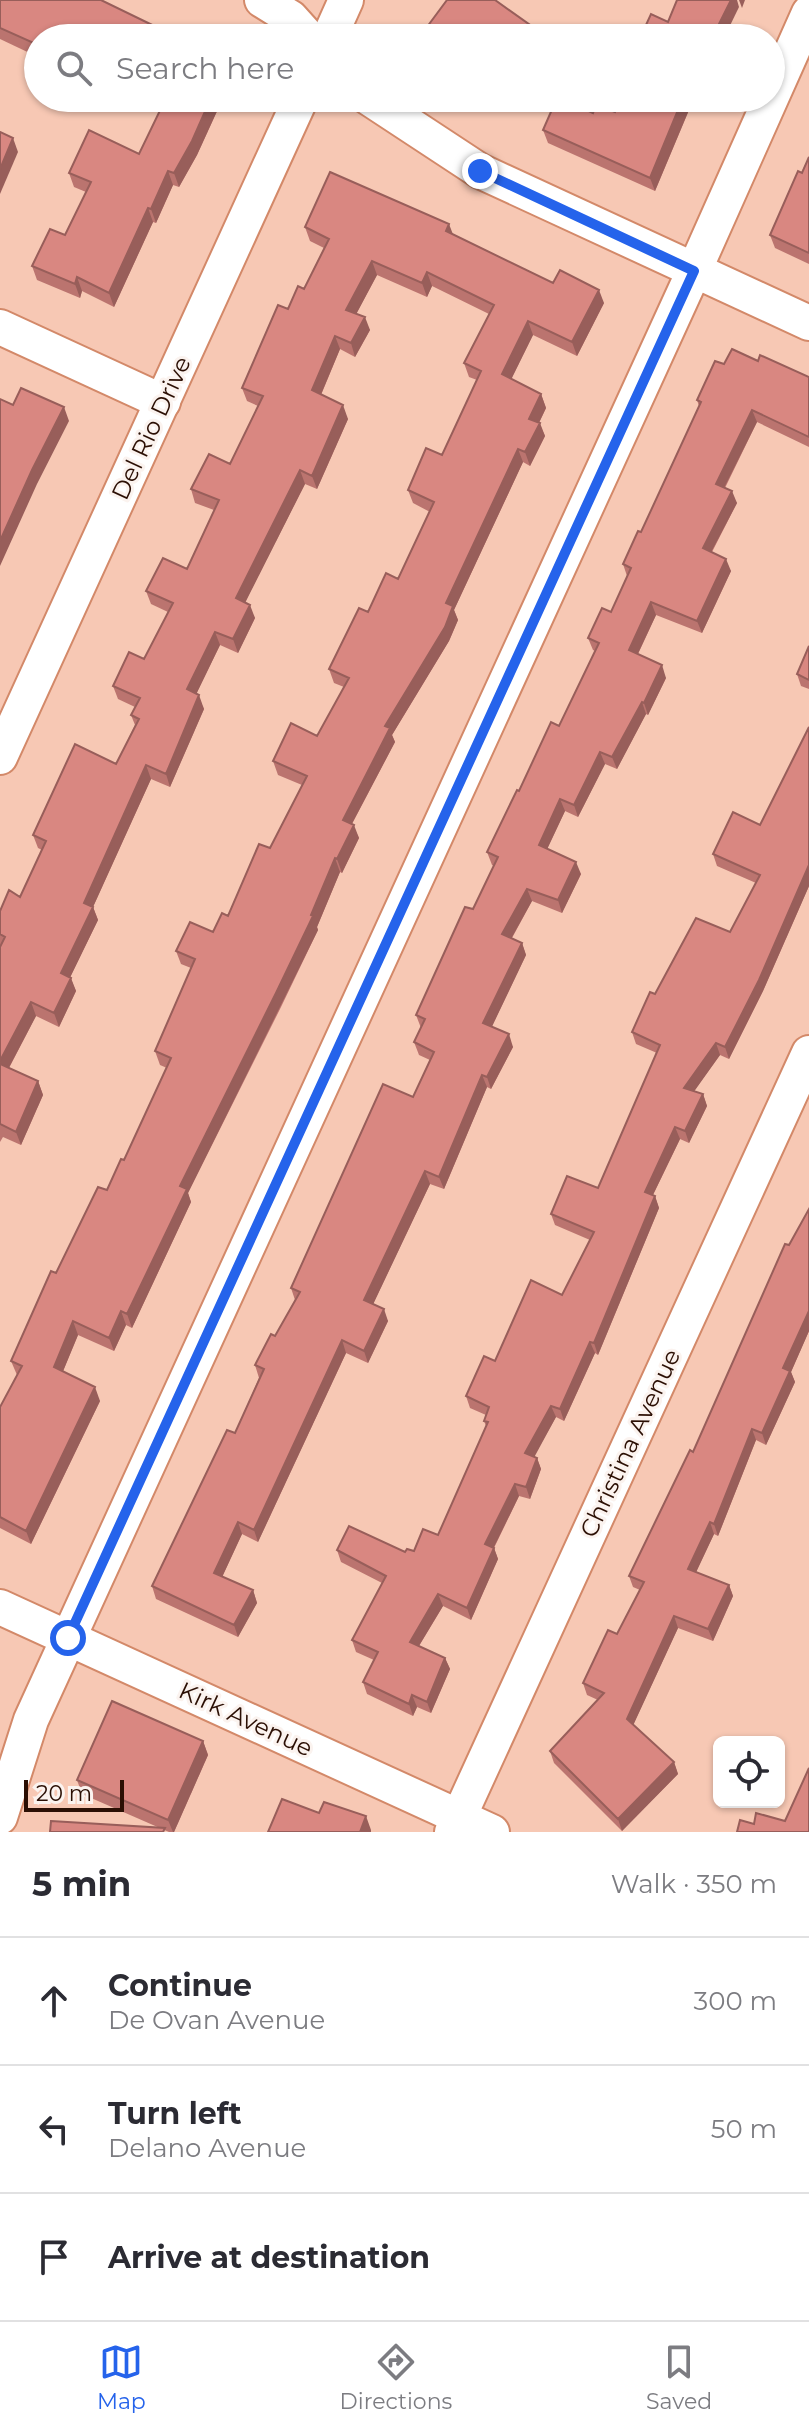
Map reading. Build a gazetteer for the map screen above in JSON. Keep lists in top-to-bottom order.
{
  "streets": {
    "street": ["Del Rio Drive", "Christina Avenue", "Kirk Avenue"]
  },
  "crossings": [
    ["Christina Avenue", "Kirk Avenue"]
  ],
  "scale_bar": "20 m",
  "page": {
    "search": "Search here",
    "scale": "20 m",
    "heading": ["5 min", "Walk · 350 m"],
    "list": [
      ["Continue", "De Ovan Avenue", "300 m"],
      ["Turn left", "Delano Avenue", "50 m"],
      "Arrive at destination"
    ],
    "nav": ["Map", "Directions", "Saved"]
  }
}
